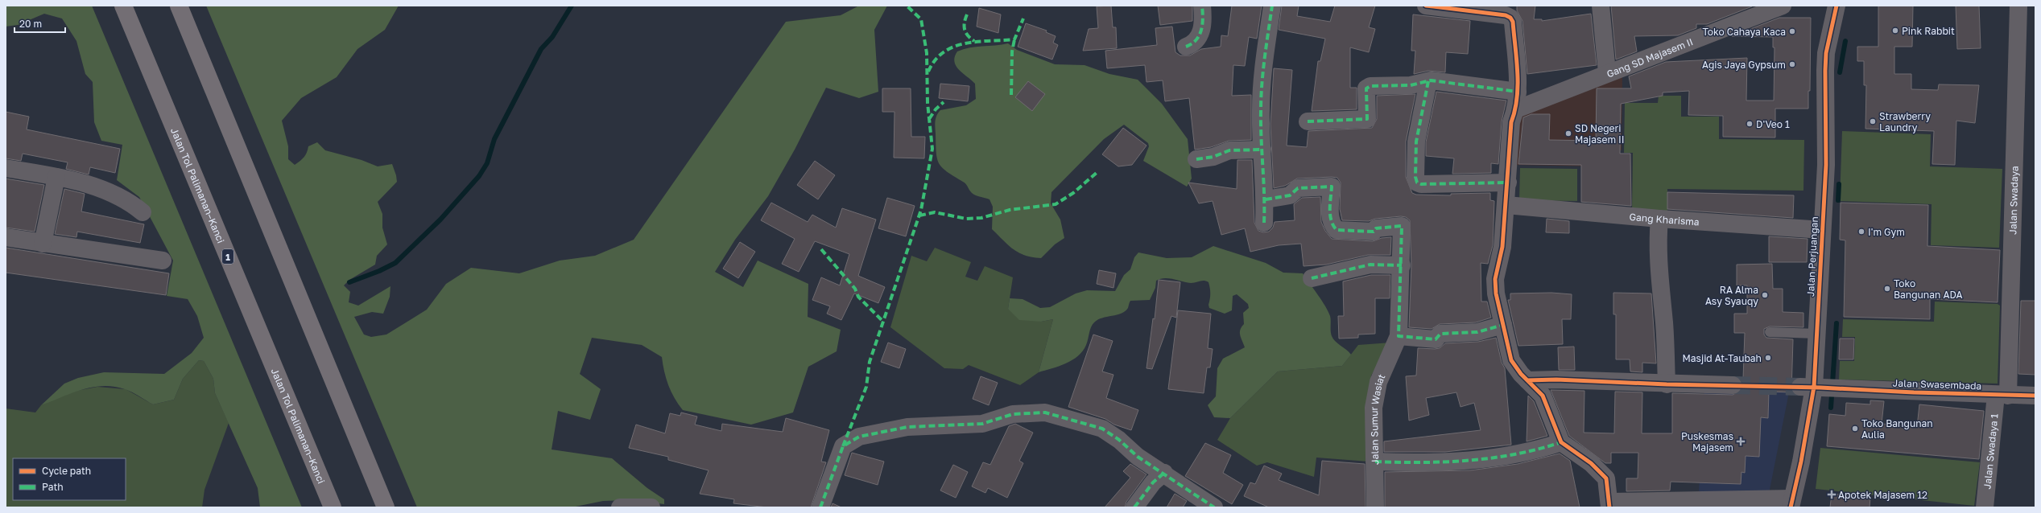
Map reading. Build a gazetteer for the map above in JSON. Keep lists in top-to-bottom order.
{
  "streets": {
    "highway": ["Jalan Tol Palimanan–Kanci", "1"],
    "street": [
      "Gang SD Majasem II",
      "Jalan Swadaya",
      "Gang Kharisma",
      "Jalan Perjuangan",
      "Jalan Swasembada",
      "Jalan Sumur Wasiat",
      "Jalan Swadaya 1"
    ]
  },
  "crossings": [
    ["Jalan Swadaya", "Jalan Swasembada"],
    ["Jalan Swadaya", "Jalan Swadaya 1"],
    ["Gang Kharisma", "Jalan Perjuangan"],
    ["Jalan Perjuangan", "Jalan Swasembada"],
    ["Jalan Swasembada", "Jalan Swadaya 1"]
  ],
  "places": {
    "other": [
      "Pink Rabbit",
      "Toko Cahaya Kaca",
      "Agis Jaya Gypsum",
      "Strawberry Laundry",
      "D'Veo 1",
      "SD Negeri Majasem II",
      "I'm Gym",
      "Toko Bangunan ADA",
      "RA Alma Asy Syauqy",
      "Masjid At-Taubah",
      "Toko Bangunan Aulia"
    ],
    "health": ["Puskesmas Majasem", "Apotek Majasem 12"]
  },
  "legend": ["Cycle path", "Path"],
  "scale_bar": "20 m"
}
